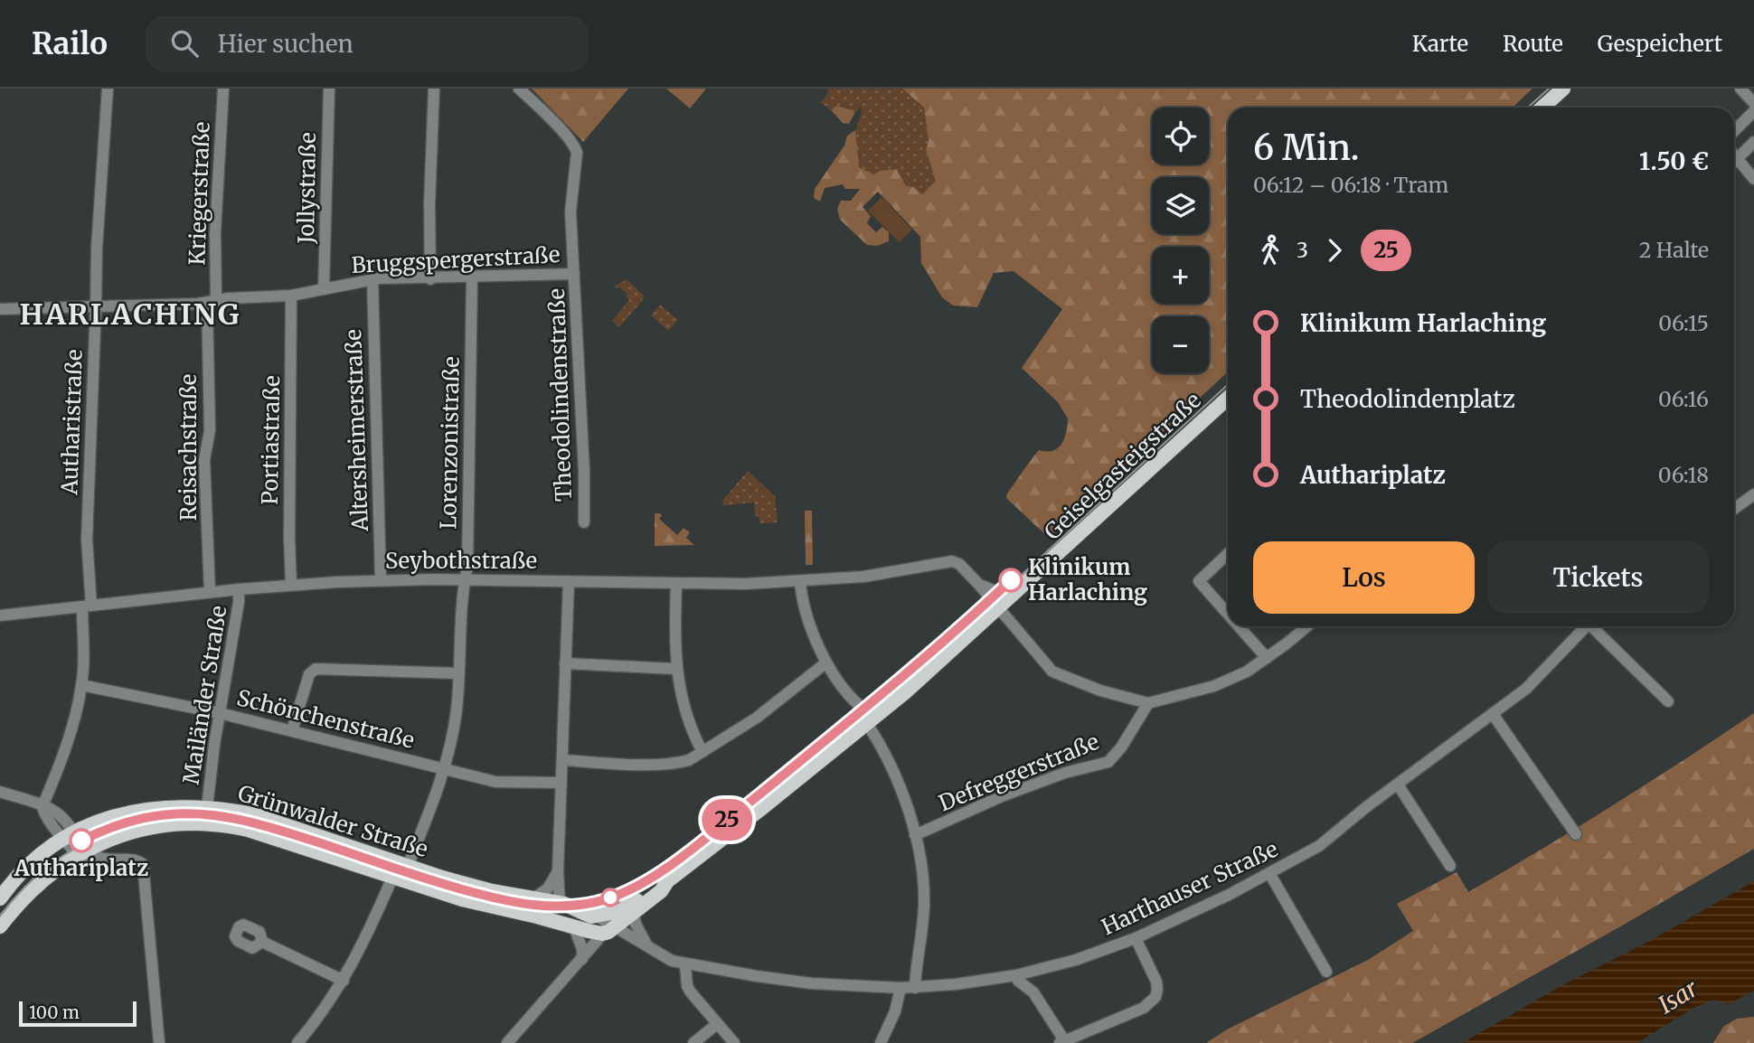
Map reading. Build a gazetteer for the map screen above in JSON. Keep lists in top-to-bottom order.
{
  "streets": {
    "main road": ["Geiselgasteigstraße", "Grünwalder Straße"],
    "street": [
      "Jollystraße",
      "Kriegerstraße",
      "Bruggspergerstraße",
      "Theodolindenstraße",
      "Autharistraße",
      "Altersheimerstraße",
      "Portiastraße",
      "Lorenzonistraße",
      "Reisachstraße",
      "Seybothstraße",
      "Mailänder Straße",
      "Schönchenstraße",
      "Defreggerstraße",
      "Harthauser Straße"
    ]
  },
  "crossings": [
    ["Jollystraße", "Bruggspergerstraße"],
    ["Kriegerstraße", "Bruggspergerstraße"],
    ["Kriegerstraße", "Reisachstraße"],
    ["Bruggspergerstraße", "Theodolindenstraße"],
    ["Bruggspergerstraße", "Autharistraße"],
    ["Bruggspergerstraße", "Altersheimerstraße"],
    ["Bruggspergerstraße", "Portiastraße"],
    ["Bruggspergerstraße", "Lorenzonistraße"],
    ["Bruggspergerstraße", "Reisachstraße"],
    ["Autharistraße", "Seybothstraße"],
    ["Autharistraße", "Schönchenstraße"],
    ["Altersheimerstraße", "Seybothstraße"],
    ["Portiastraße", "Seybothstraße"],
    ["Lorenzonistraße", "Seybothstraße"],
    ["Lorenzonistraße", "Schönchenstraße"],
    ["Lorenzonistraße", "Grünwalder Straße"],
    ["Reisachstraße", "Seybothstraße"],
    ["Geiselgasteigstraße", "Grünwalder Straße"],
    ["Seybothstraße", "Mailänder Straße"],
    ["Mailänder Straße", "Schönchenstraße"],
    ["Mailänder Straße", "Grünwalder Straße"],
    ["Grünwalder Straße", "Harthauser Straße"]
  ],
  "districts": ["HARLACHING"],
  "water": ["Isar"],
  "places": ["Klinikum Harlaching", "Authariplatz"],
  "lines": ["tram line 25"],
  "scale_bar": "100 m",
  "page": {
    "header": "Railo",
    "search": "Hier suchen",
    "nav": ["Karte", "Route", "Gespeichert"],
    "on_map": "25",
    "map_buttons": ["+", "−"],
    "heading": ["6 Min.", "06:12 – 06:18 · Tram", "1.50 €"],
    "legs": ["3", "25", "2 Halte"],
    "list": [
      {
        "name": "Klinikum Harlaching",
        "value": "06:15"
      },
      {
        "name": "Theodolindenplatz",
        "value": "06:16"
      },
      {
        "name": "Authariplatz",
        "value": "06:18"
      }
    ],
    "buttons": ["Los", "Tickets"],
    "scale": "100 m"
  }
}
